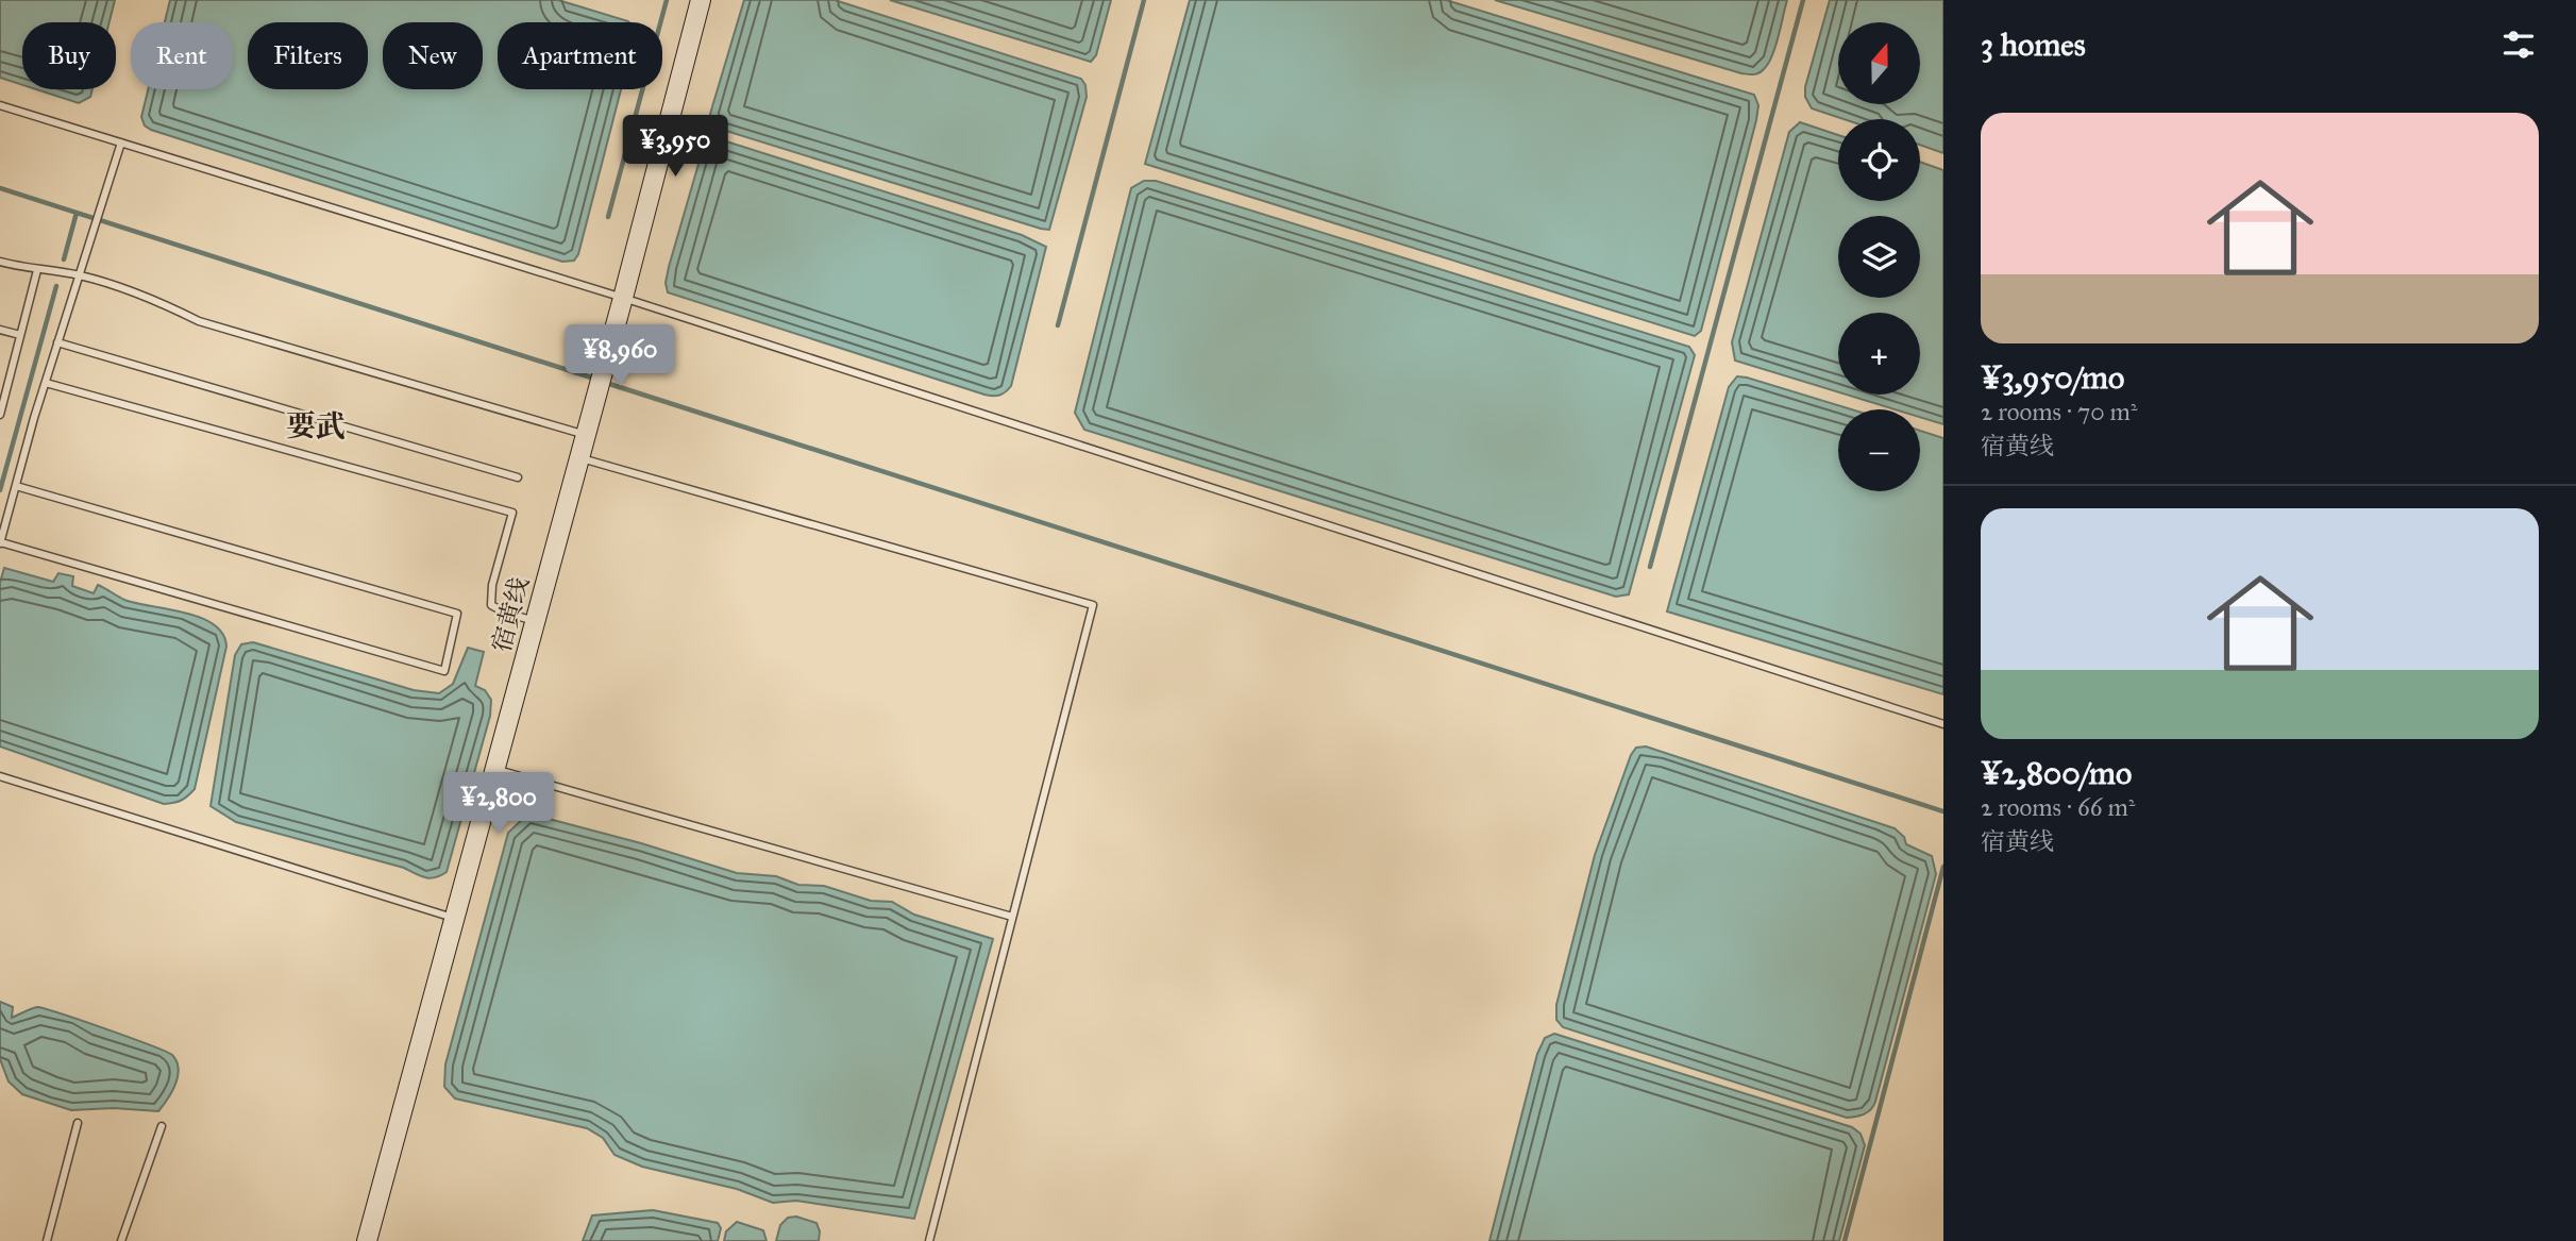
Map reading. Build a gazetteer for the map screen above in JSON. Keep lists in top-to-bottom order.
{
  "streets": {
    "main road": ["宿黄线"]
  },
  "districts": ["要武"],
  "north": "top",
  "page": {
    "heading": "3 homes",
    "map_buttons": ["+", "−"],
    "chip": [
      "Buy",
      "Rent",
      "Filters",
      "New",
      "Apartment"
    ],
    "list": [
      {
        "name": "¥3,950/mo",
        "note": "2 rooms · 70 m² · 宿黄线"
      },
      {
        "name": "¥2,800/mo",
        "note": "2 rooms · 66 m² · 宿黄线"
      }
    ],
    "price": ["¥3,950", "¥8,960", "¥2,800"]
  }
}
